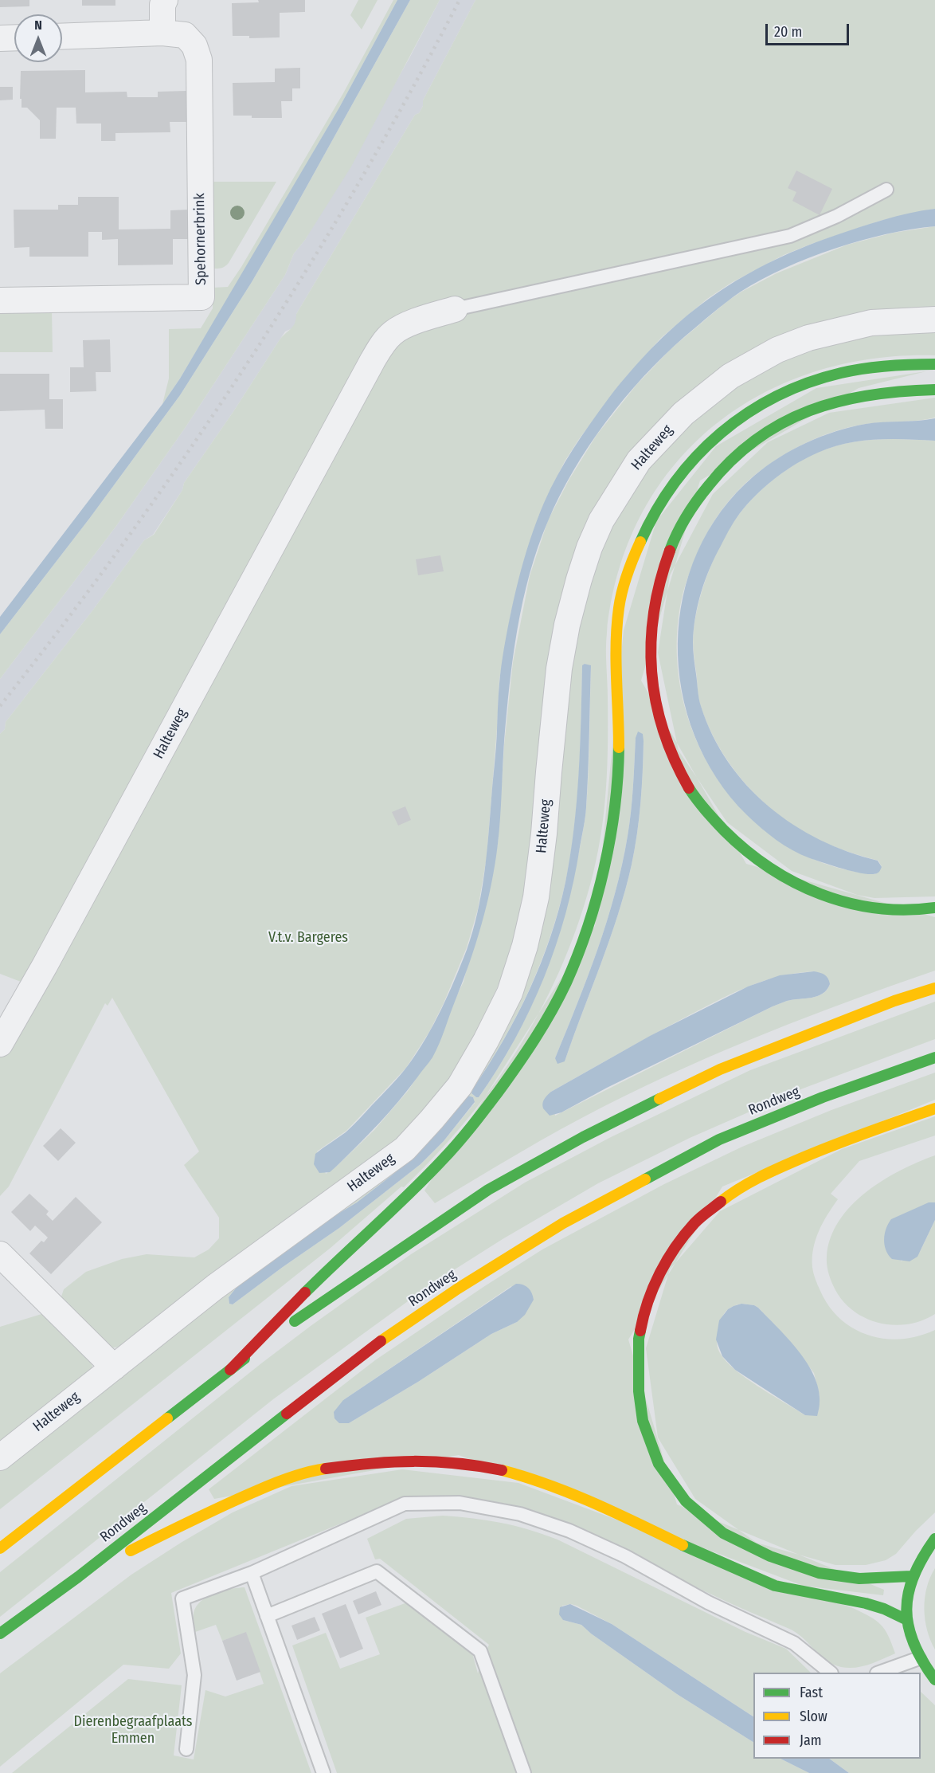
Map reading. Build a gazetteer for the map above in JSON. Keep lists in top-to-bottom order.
{
  "streets": {
    "main road": ["Rondweg"],
    "street": ["Spehornerbrink", "Halteweg"]
  },
  "parks": ["V.t.v. Bargeres", "Dierenbegraafplaats Emmen"],
  "legend": ["Fast", "Slow", "Jam"],
  "scale_bar": "20 m",
  "north": "top"
}
